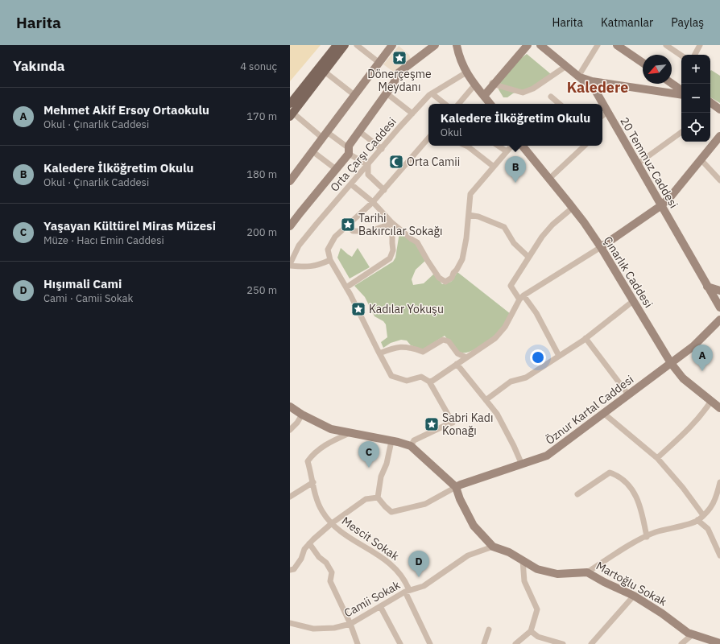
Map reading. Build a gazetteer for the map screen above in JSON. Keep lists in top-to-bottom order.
{
  "streets": {
    "street": [
      "Orta Çarşı Caddesi",
      "20 Temmuz Caddesi",
      "Çınarlık Caddesi",
      "Öznur Kartal Caddesi",
      "Mescit Sokak",
      "Martoğlu Sokak",
      "Camii Sokak"
    ]
  },
  "crossings": [
    ["Çınarlık Caddesi", "Öznur Kartal Caddesi"],
    ["Mescit Sokak", "Camii Sokak"],
    ["Martoğlu Sokak", "Camii Sokak"]
  ],
  "districts": ["Kaledere"],
  "places": {
    "place": [
      "Dönerçeşme Meydanı",
      "Tarihi Bakırcılar Sokağı",
      "Kadılar Yokuşu",
      "Sabri Kadı Konağı"
    ],
    "mosque": ["Orta Camii"]
  },
  "north": "bottom left",
  "page": {
    "header": "Harita",
    "nav": ["Harita", "Katmanlar", "Paylaş"],
    "heading": ["Yakında", "4 sonuç"],
    "map_buttons": ["+", "−"],
    "list": [
      {
        "mark": "A",
        "name": "Mehmet Akif Ersoy Ortaokulu",
        "note": "Okul · Çınarlık Caddesi",
        "value": "170 m"
      },
      {
        "mark": "B",
        "name": "Kaledere İlköğretim Okulu",
        "note": "Okul · Çınarlık Caddesi",
        "value": "180 m"
      },
      {
        "mark": "C",
        "name": "Yaşayan Kültürel Miras Müzesi",
        "note": "Müze · Hacı Emin Caddesi",
        "value": "200 m"
      },
      {
        "mark": "D",
        "name": "Hışımali Cami",
        "note": "Cami · Camii Sokak",
        "value": "250 m"
      }
    ],
    "popup": ["Kaledere İlköğretim Okulu", "Okul"],
    "pins": [
      "B",
      "A",
      "C",
      "D"
    ]
  }
}
